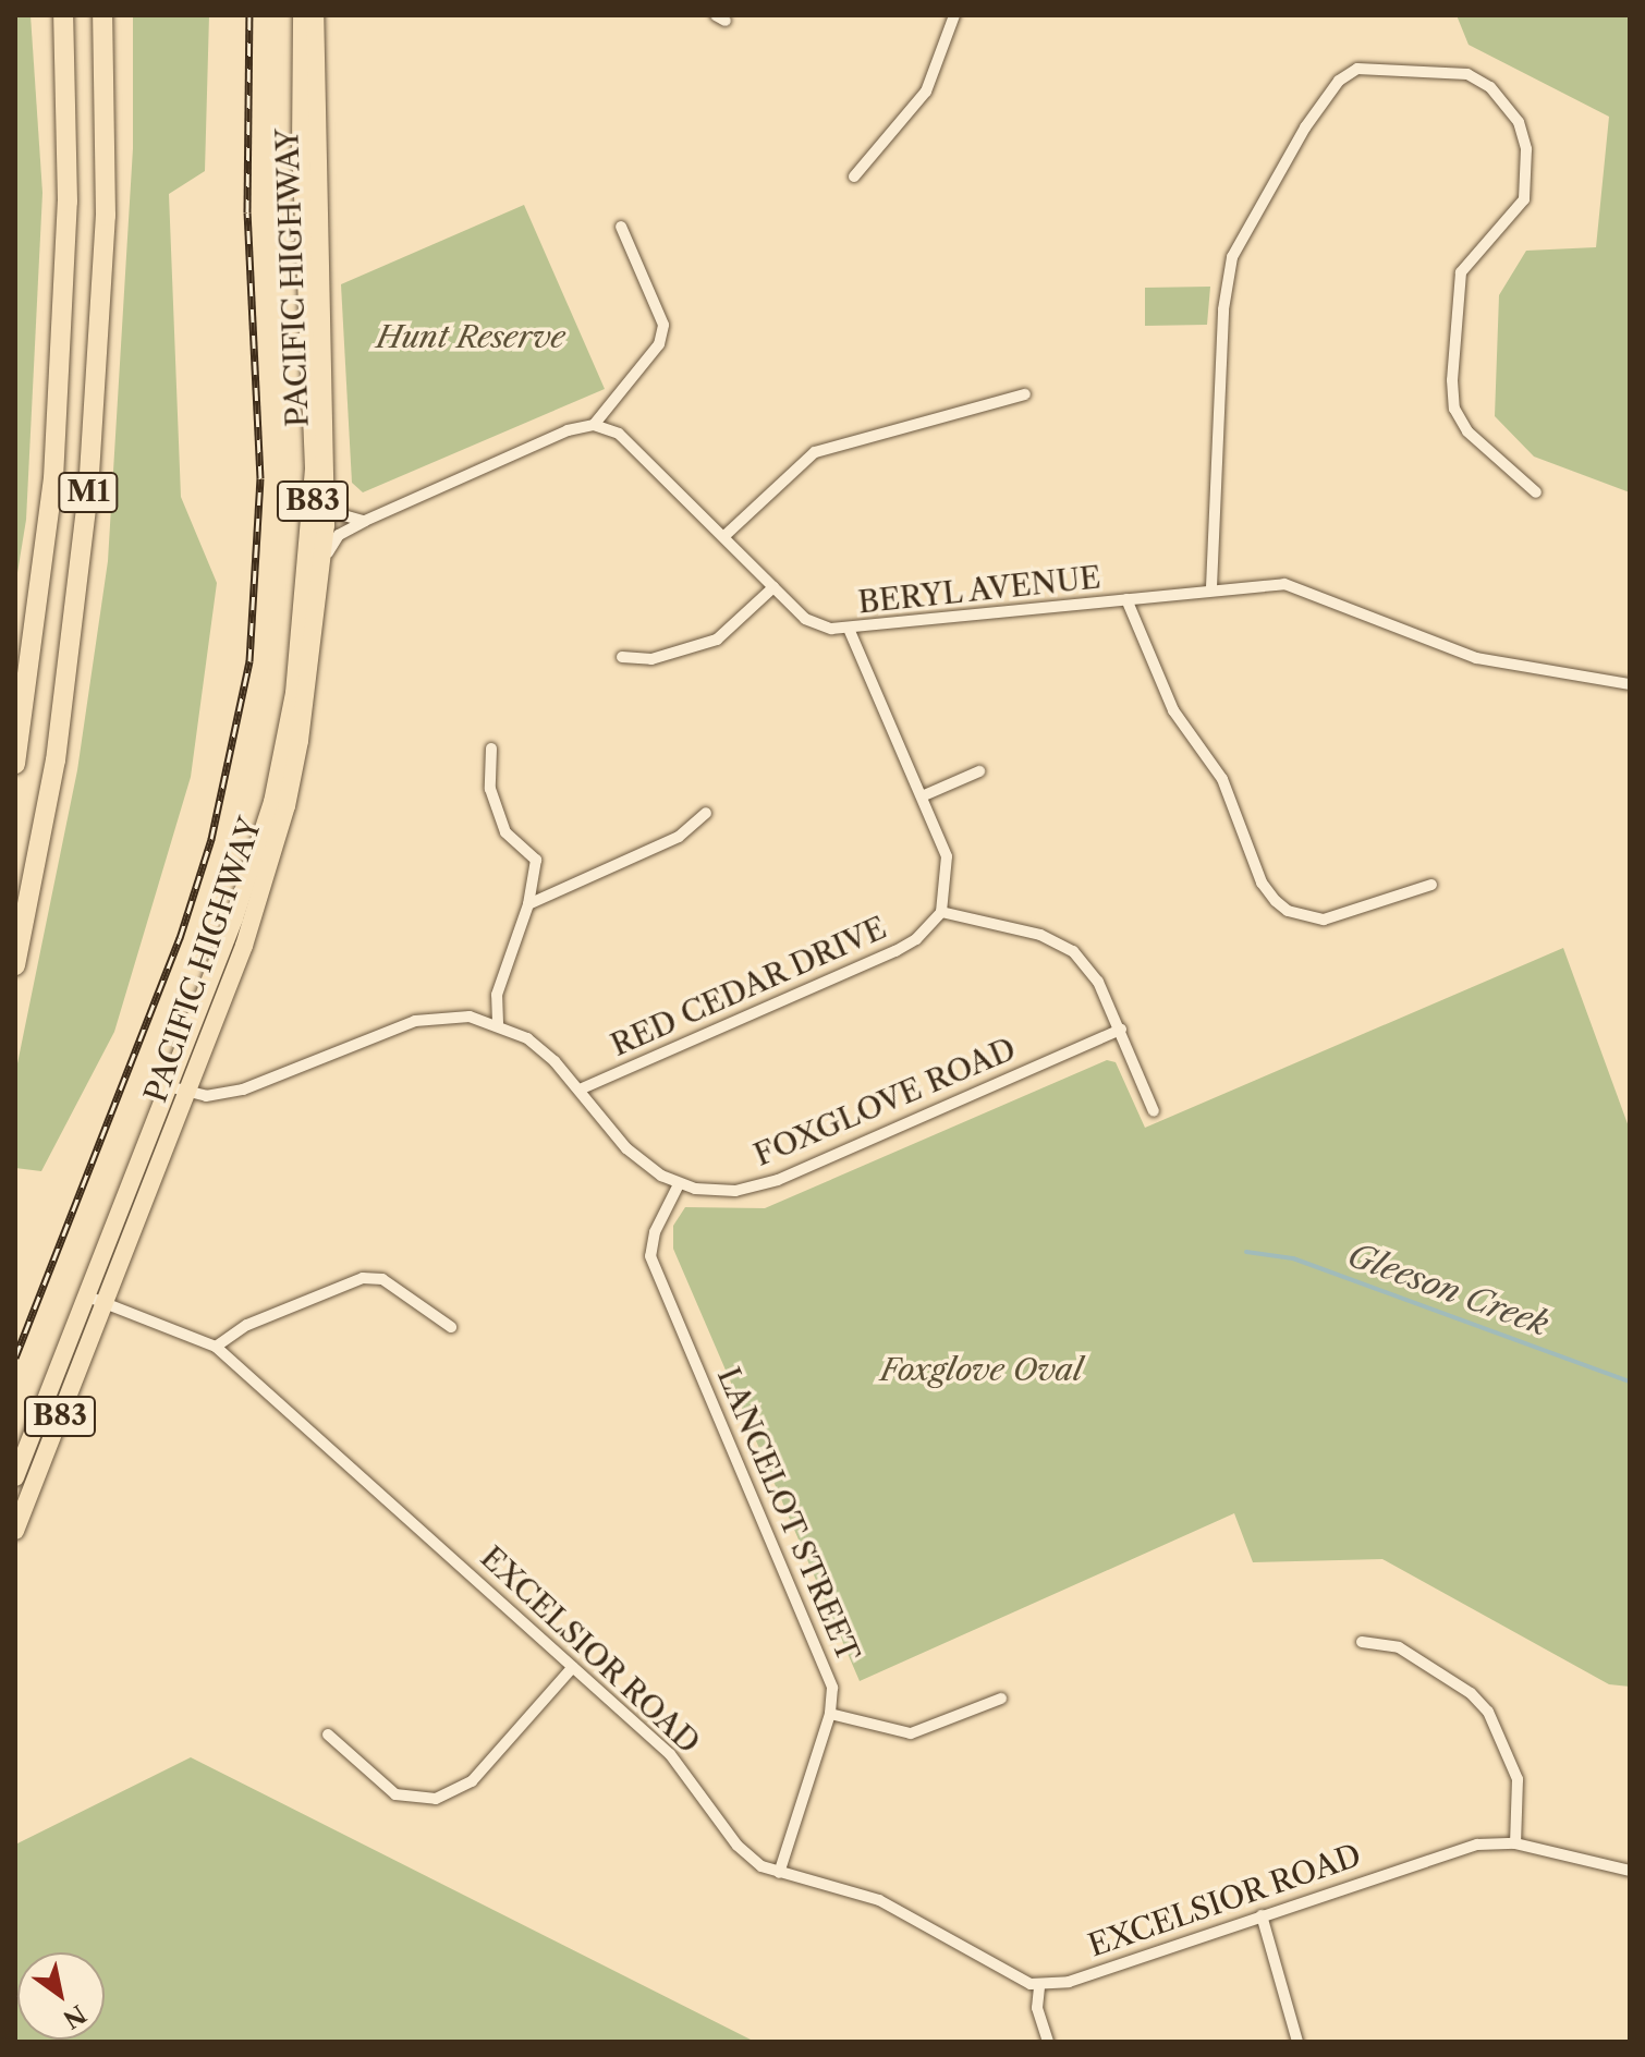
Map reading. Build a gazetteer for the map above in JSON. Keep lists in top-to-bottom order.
{
  "streets": {
    "highway": ["M1"],
    "main road": ["PACIFIC HIGHWAY", "B83"],
    "street": [
      "BERYL AVENUE",
      "RED CEDAR DRIVE",
      "FOXGLOVE ROAD",
      "LANCELOT STREET",
      "EXCELSIOR ROAD"
    ]
  },
  "crossings": [
    ["PACIFIC HIGHWAY", "FOXGLOVE ROAD"],
    ["PACIFIC HIGHWAY", "EXCELSIOR ROAD"],
    ["RED CEDAR DRIVE", "FOXGLOVE ROAD"],
    ["FOXGLOVE ROAD", "LANCELOT STREET"],
    ["LANCELOT STREET", "EXCELSIOR ROAD"]
  ],
  "water": ["Gleeson Creek"],
  "parks": ["Hunt Reserve", "Foxglove Oval"],
  "north": "bottom right"
}
